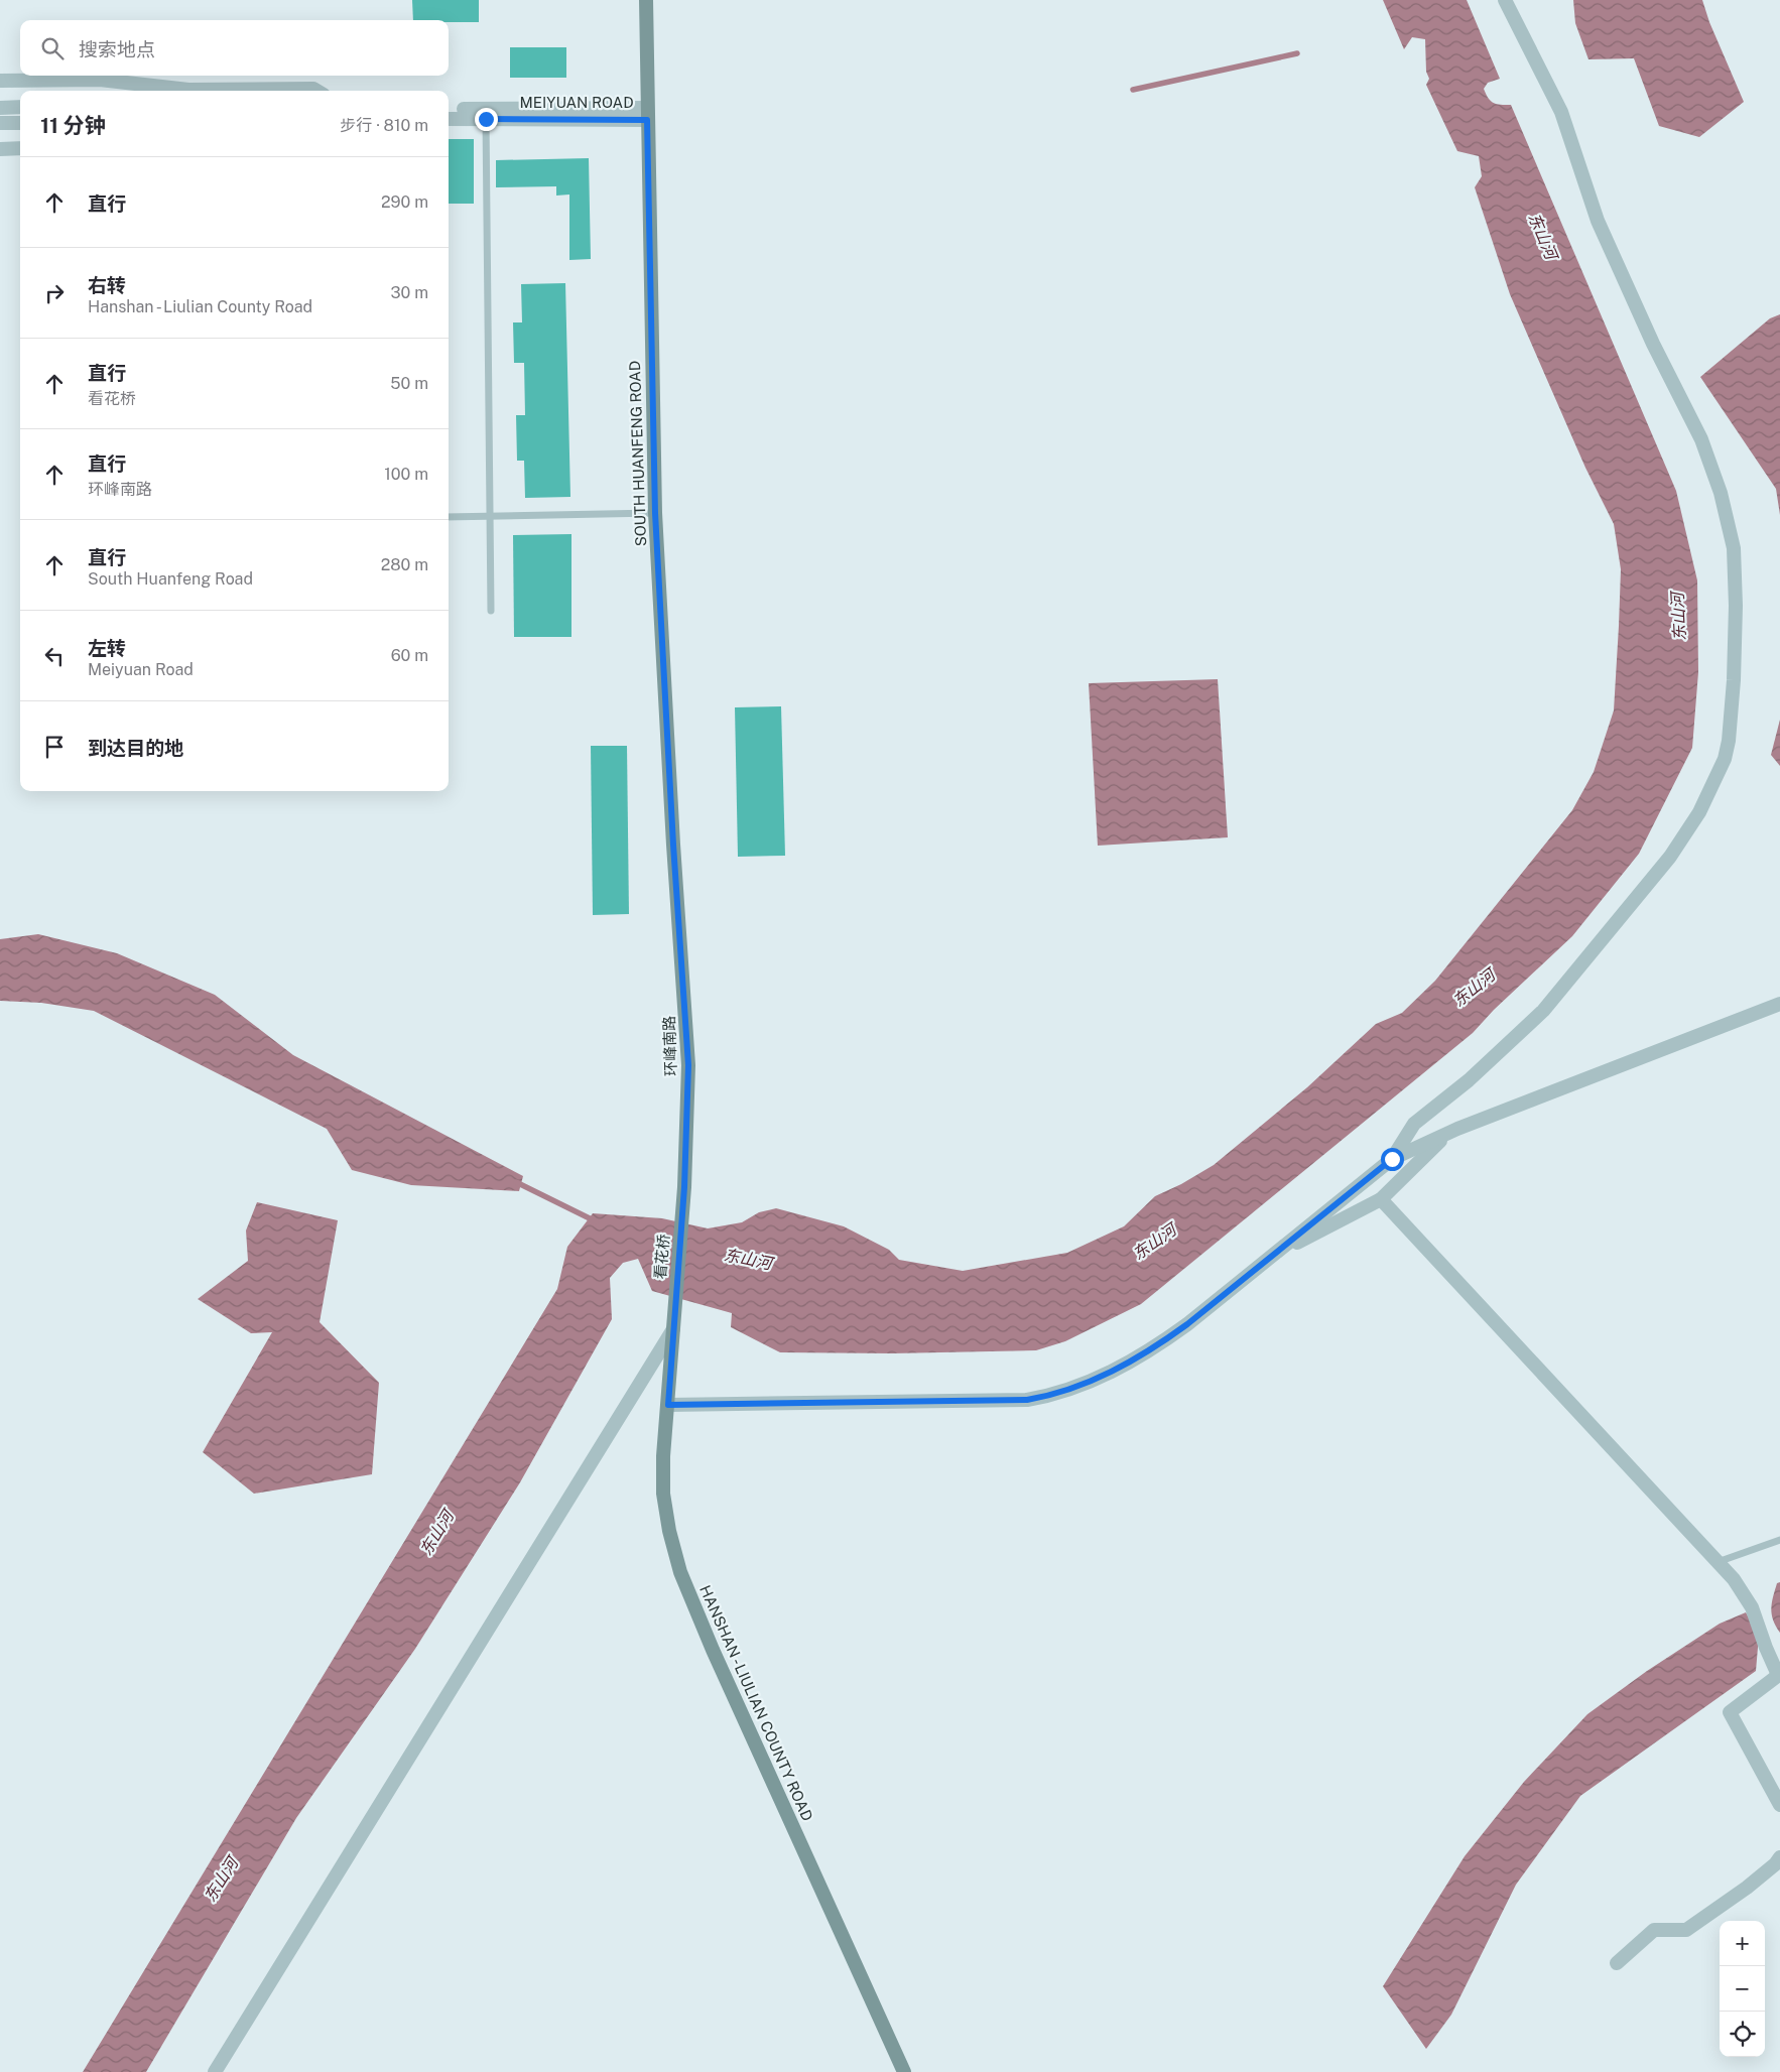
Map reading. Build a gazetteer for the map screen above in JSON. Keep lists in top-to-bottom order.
{
  "streets": {
    "main road": ["SOUTH HUANFENG ROAD", "看花桥", "HANSHAN - LIULIAN COUNTY ROAD"],
    "street": ["MEIYUAN ROAD"]
  },
  "crossings": [
    ["MEIYUAN ROAD", "SOUTH HUANFENG ROAD"],
    ["SOUTH HUANFENG ROAD", "看花桥"],
    ["看花桥", "HANSHAN - LIULIAN COUNTY ROAD"]
  ],
  "water": ["东山河"],
  "page": {
    "search": "搜索地点",
    "heading": ["11 分钟", "步行 · 810 m"],
    "list": [
      ["直行", "290 m"],
      ["右转", "Hanshan - Liulian County Road", "30 m"],
      ["直行", "看花桥", "50 m"],
      ["直行", "环峰南路", "100 m"],
      ["直行", "South Huanfeng Road", "280 m"],
      ["左转", "Meiyuan Road", "60 m"],
      "到达目的地"
    ],
    "map_buttons": ["+", "−"]
  }
}
